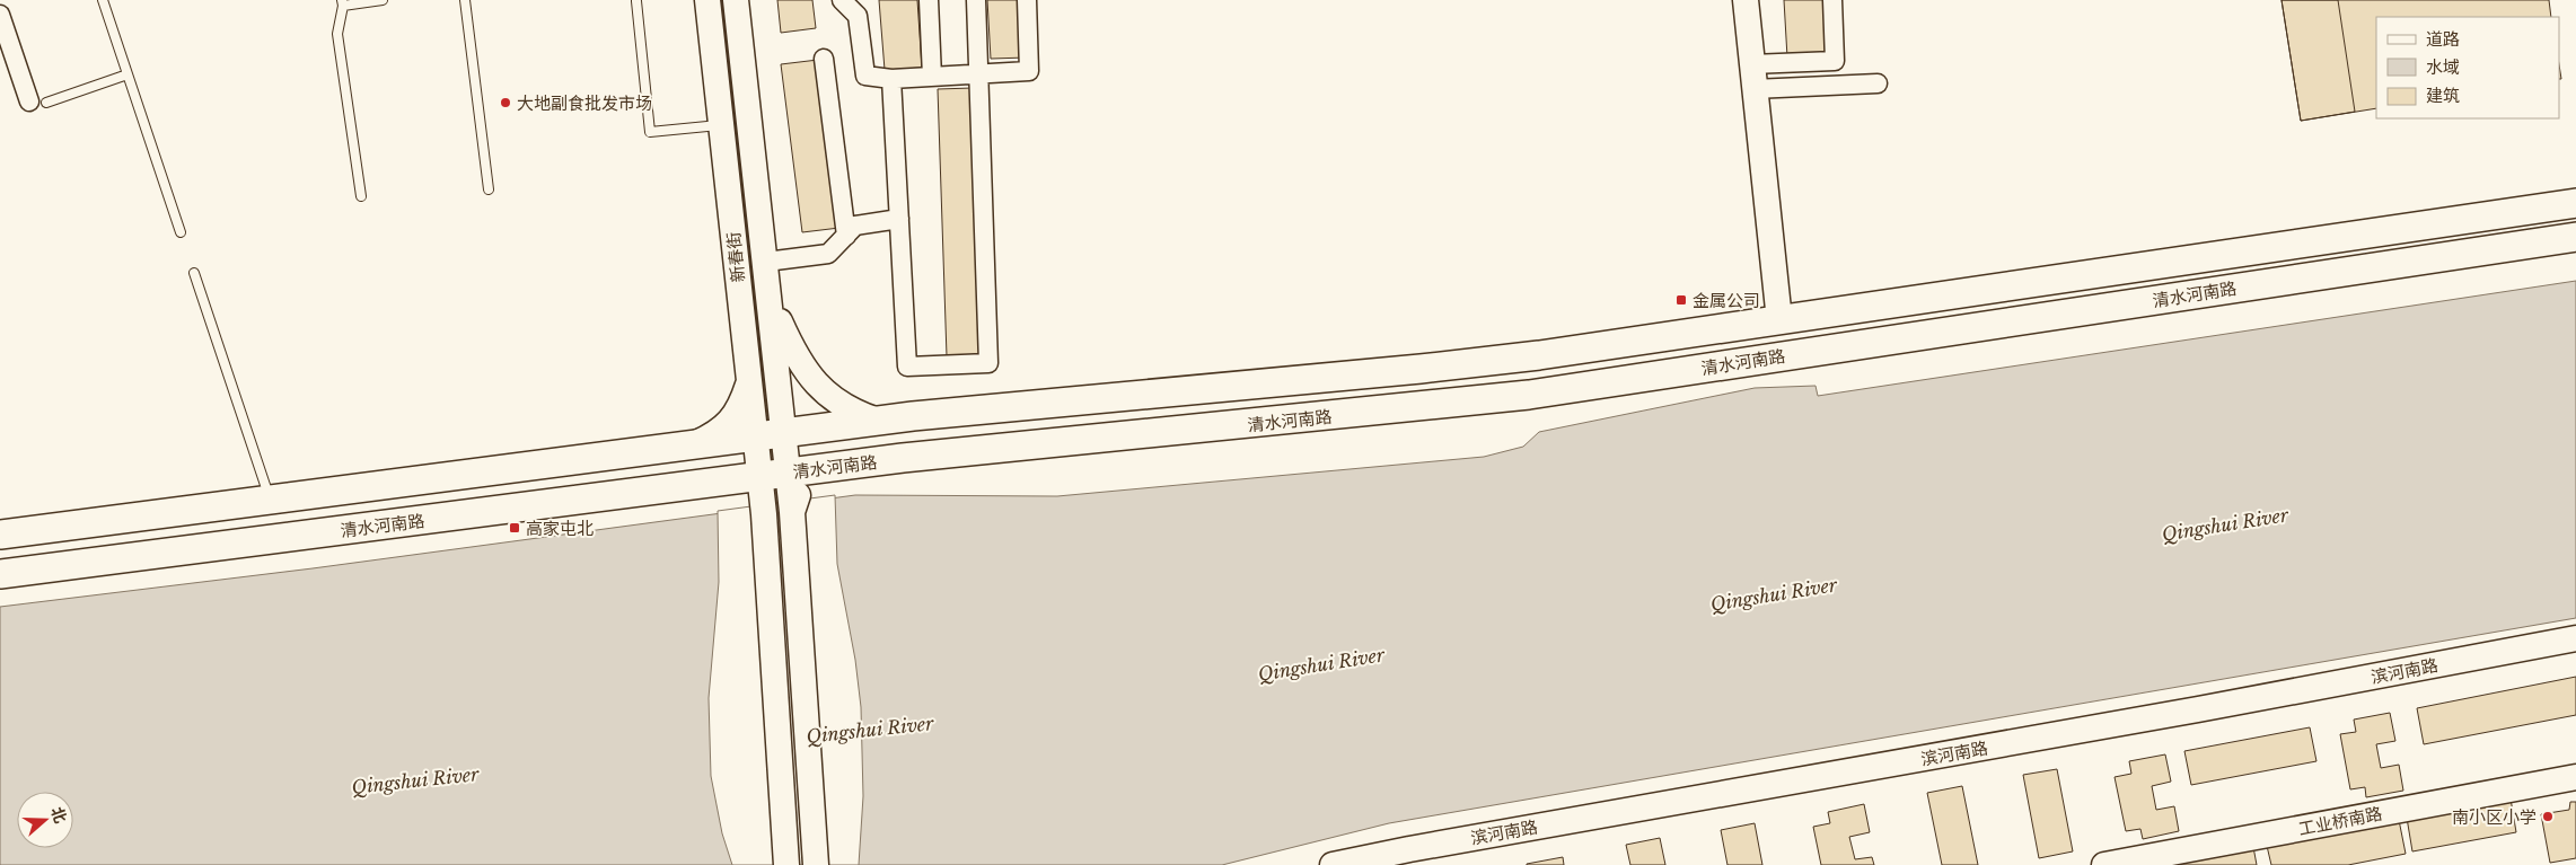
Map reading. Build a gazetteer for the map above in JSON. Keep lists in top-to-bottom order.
{
  "streets": {
    "main road": [
      "新春街",
      "清水河南路",
      "滨河南路",
      "工业桥南路"
    ]
  },
  "crossings": [
    ["新春街", "清水河南路"]
  ],
  "water": ["Qingshui River"],
  "places": {
    "other": ["大地副食批发市场", "南小区小学"],
    "transit": ["金属公司", "高家屯北"]
  },
  "legend": ["道路", "水域", "建筑"],
  "north": "right"
}
